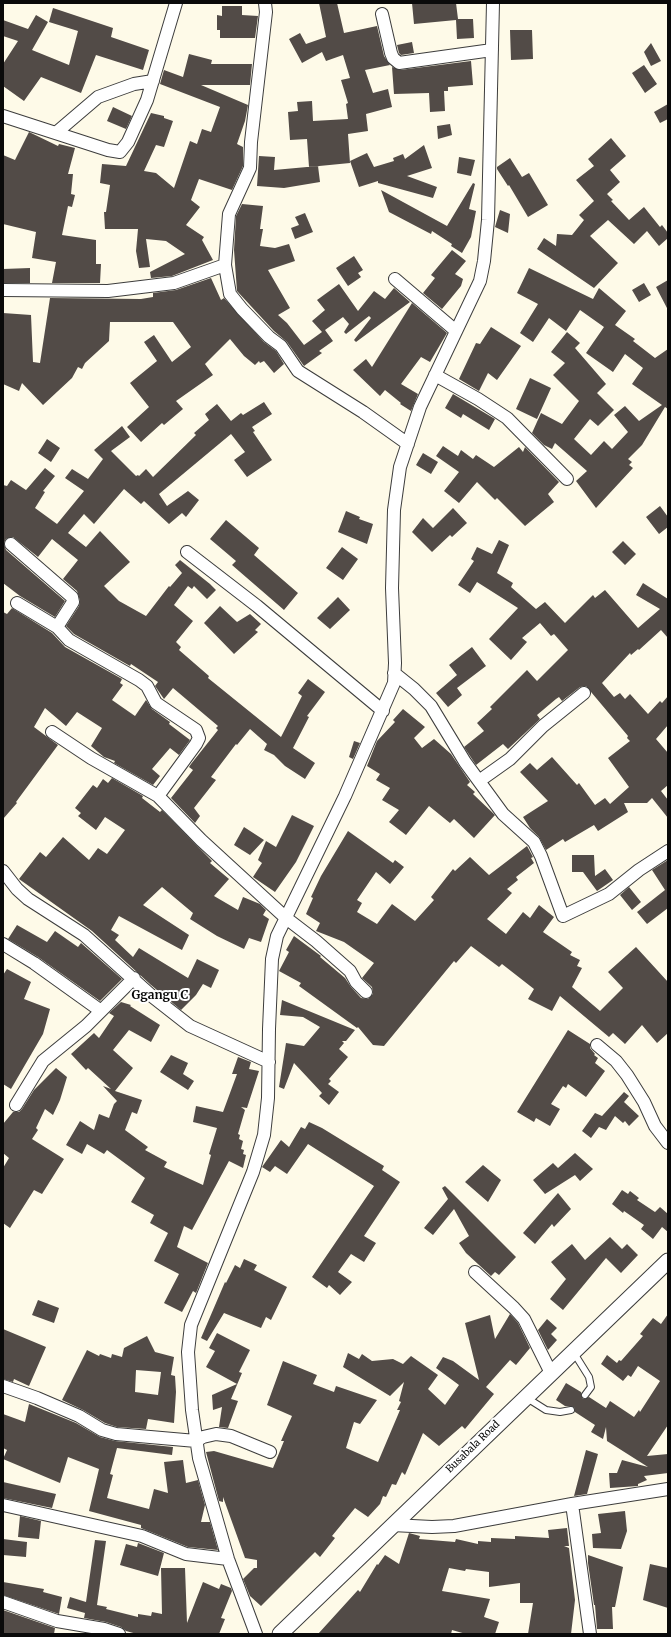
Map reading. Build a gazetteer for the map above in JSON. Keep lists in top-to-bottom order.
{
  "streets": {
    "street": ["Busabala Road"]
  },
  "districts": ["Ggangu C"]
}
